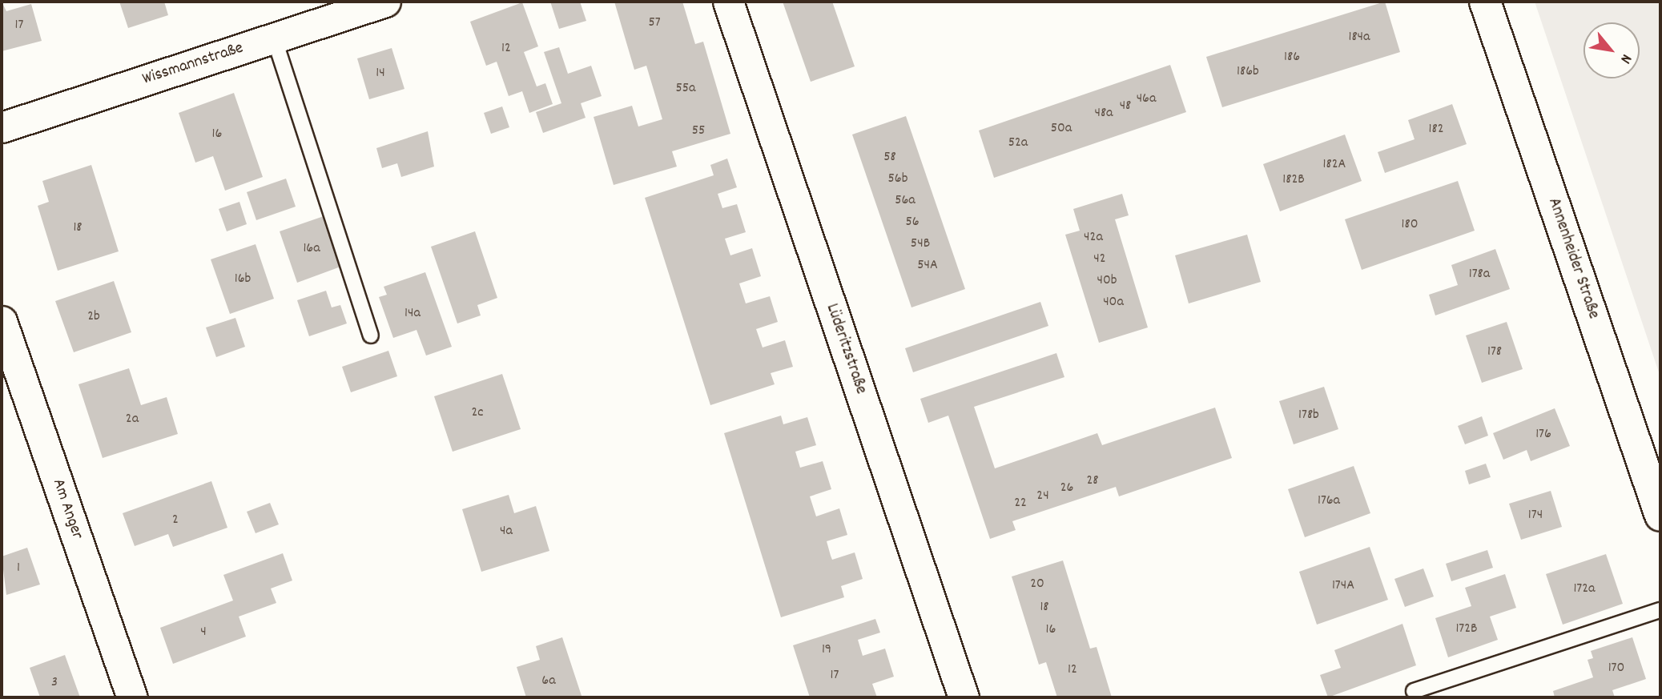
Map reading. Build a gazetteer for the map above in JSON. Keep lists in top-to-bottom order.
{
  "streets": {
    "street": [
      "Wissmannstraße",
      "Annenheider Straße",
      "Lüderitzstraße",
      "Am Anger"
    ]
  },
  "house_numbers": [
    "57",
    "17",
    "184a",
    "12",
    "186",
    "186b",
    "14",
    "55a",
    "46a",
    "48",
    "48a",
    "50a",
    "182",
    "55",
    "16",
    "52a",
    "58",
    "182A",
    "56b",
    "182B",
    "56a",
    "56",
    "180",
    "18",
    "42a",
    "54B",
    "16a",
    "42",
    "54A",
    "178a",
    "16b",
    "40b",
    "40a",
    "14a",
    "2b",
    "178",
    "2c",
    "178b",
    "2a",
    "176",
    "28",
    "26",
    "24",
    "176a",
    "22",
    "174",
    "2",
    "4a",
    "1",
    "20",
    "174A",
    "172a",
    "18",
    "172B",
    "16",
    "4",
    "19",
    "170",
    "12",
    "17",
    "6a",
    "3"
  ],
  "north": "bottom right"
}
